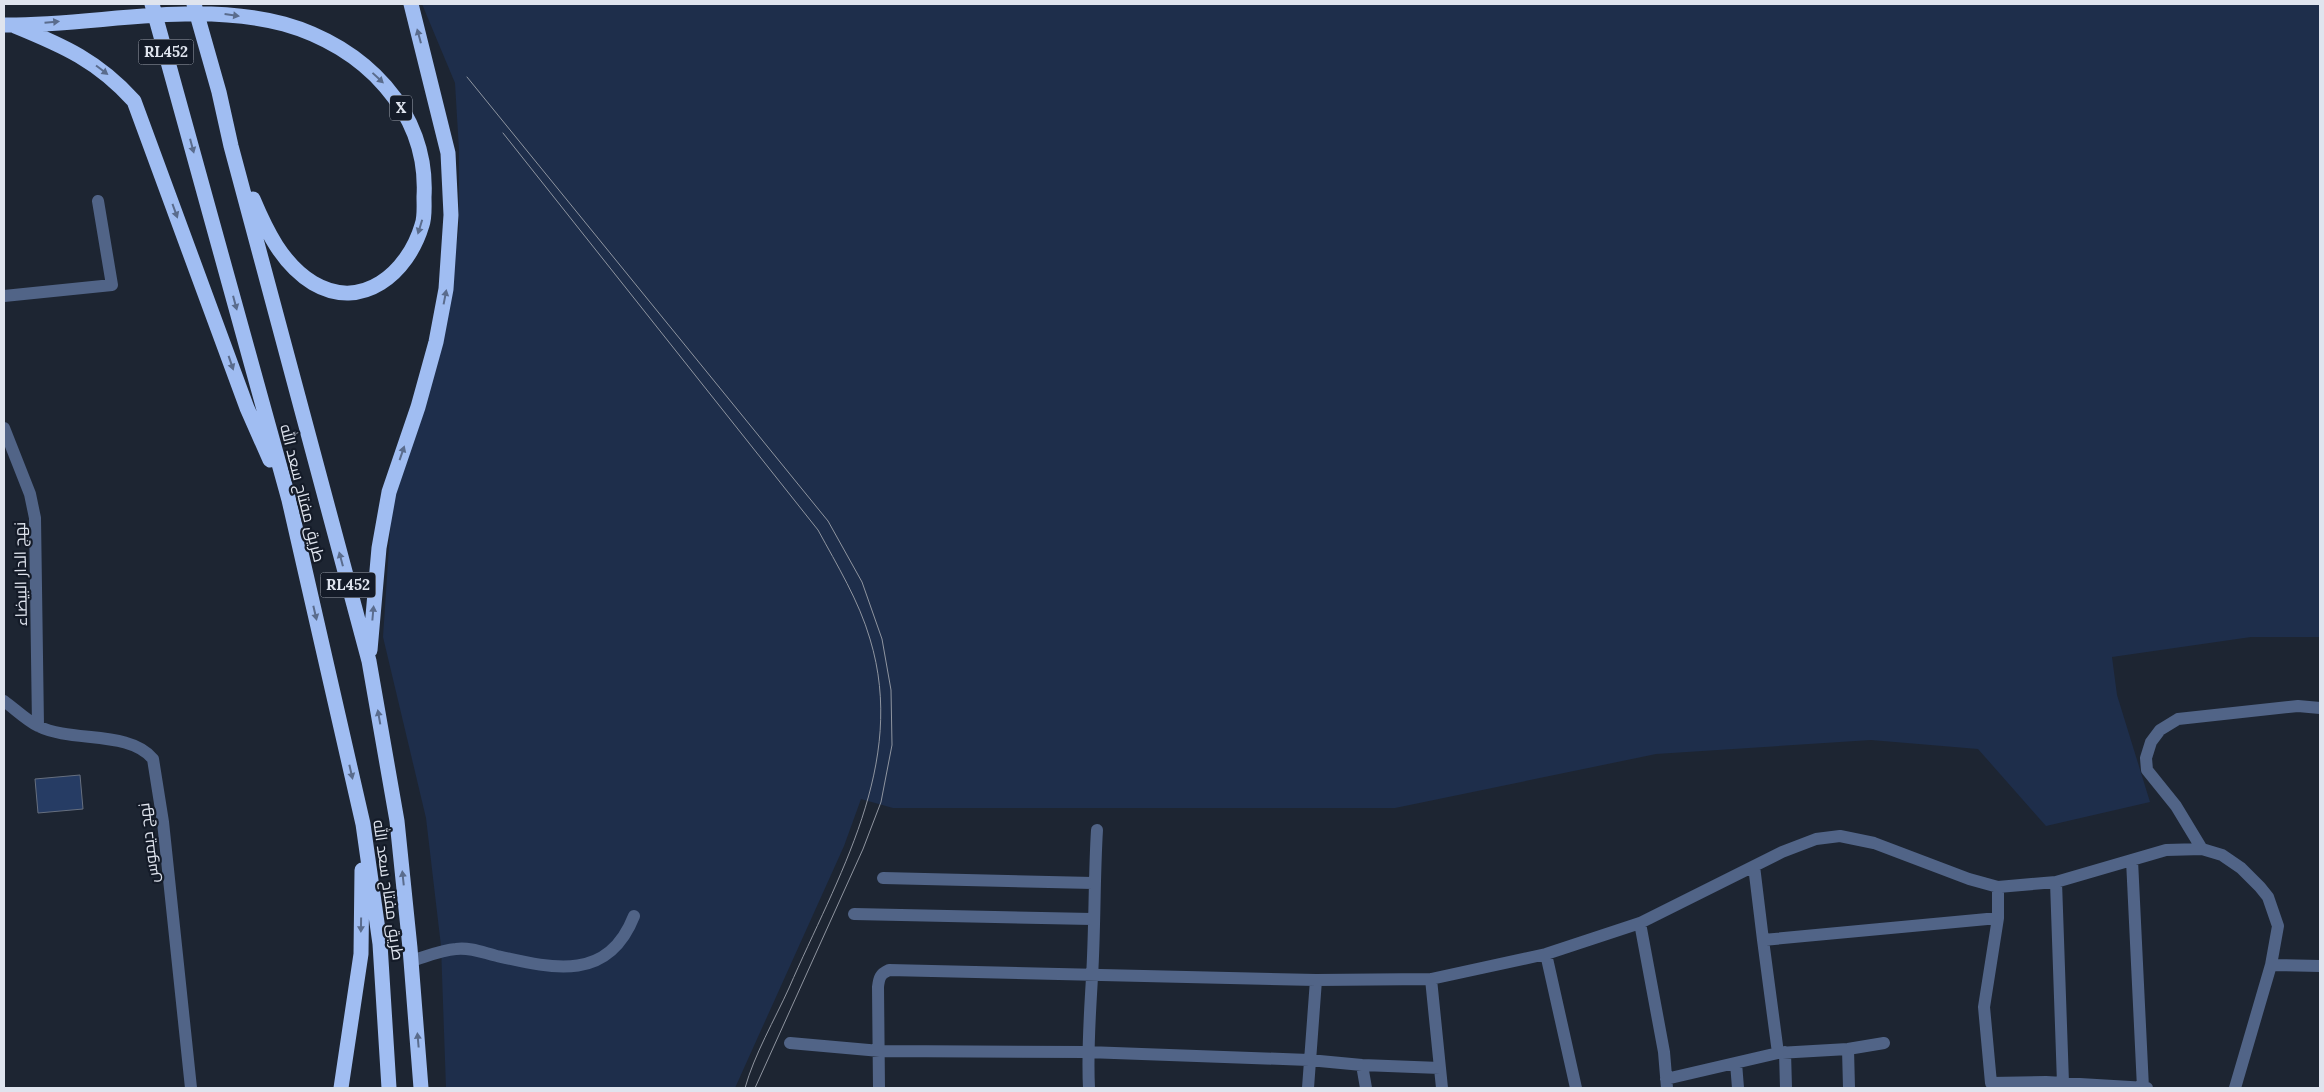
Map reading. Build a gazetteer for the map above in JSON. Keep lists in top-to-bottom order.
{
  "streets": {
    "highway": ["RL452", "X", "طريق مفتاح سعد الله"],
    "street": ["نهج الدار البيضاء", "نهج ديموس"]
  },
  "crossings": [
    ["X", "طريق مفتاح سعد الله"],
    ["نهج الدار البيضاء", "نهج ديموس"]
  ]
}
